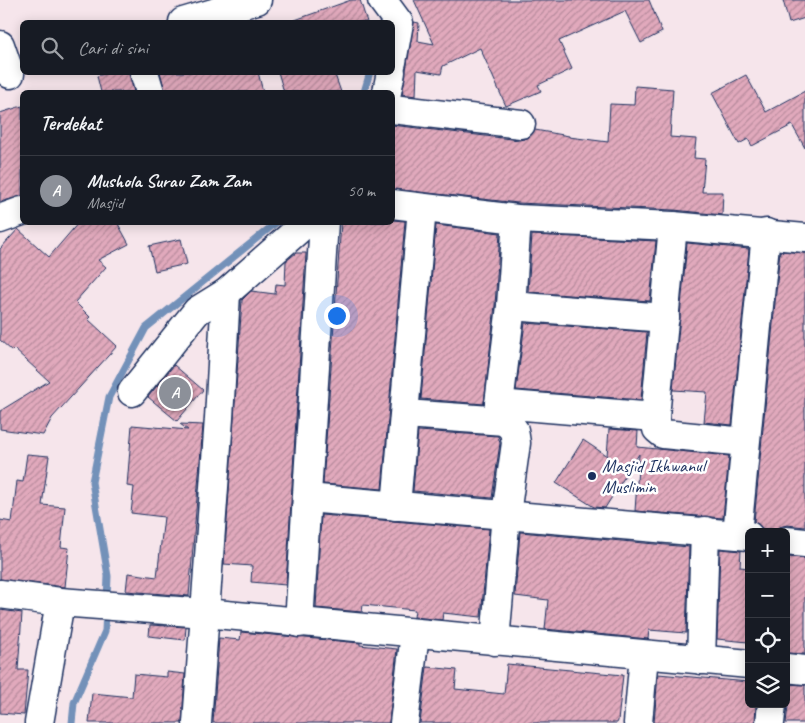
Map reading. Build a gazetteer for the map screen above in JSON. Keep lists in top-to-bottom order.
{
  "places": ["Masjid Ikhwanul Muslimin"],
  "page": {
    "search": "Cari di sini",
    "heading": "Terdekat",
    "list": [
      {
        "mark": "A",
        "name": "Mushola Surau Zam Zam",
        "note": "Masjid",
        "value": "50 m"
      }
    ],
    "pins": "A",
    "map_buttons": ["+", "−"]
  }
}
